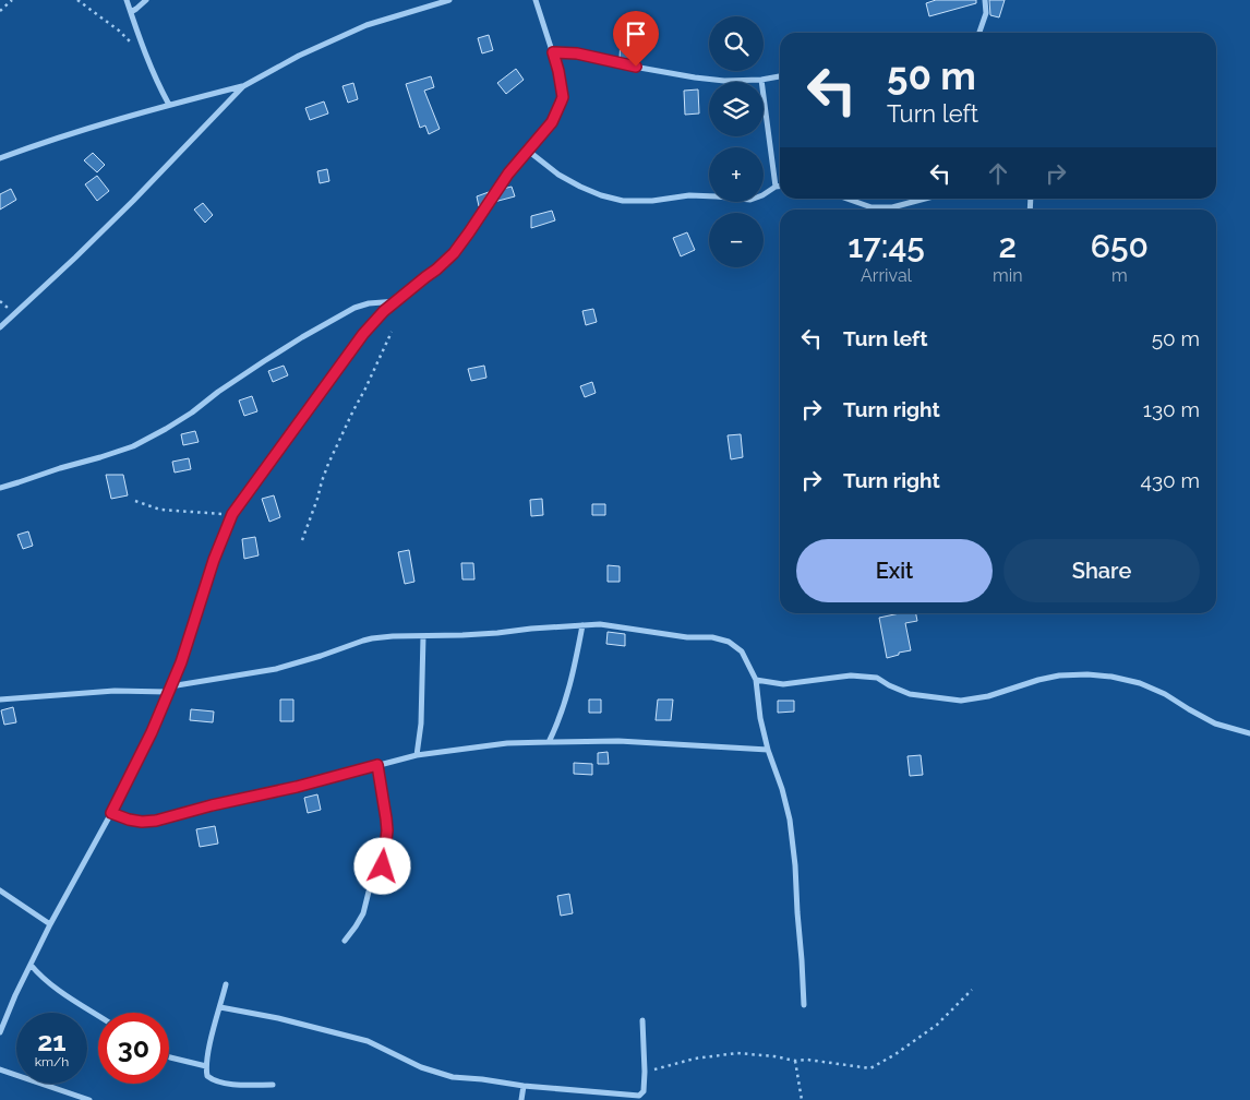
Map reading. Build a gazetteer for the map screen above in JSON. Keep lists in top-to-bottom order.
{
  "page": {
    "map_buttons": ["+", "−"],
    "turn": ["50 m", "Turn left"],
    "eta": [
      "17:45",
      "Arrival",
      "2",
      "min",
      "650",
      "m"
    ],
    "list": [
      {
        "name": "Turn left",
        "value": "50 m"
      },
      {
        "name": "Turn right",
        "value": "130 m"
      },
      {
        "name": "Turn right",
        "value": "430 m"
      }
    ],
    "buttons": ["Exit", "Share"],
    "speed": "21 km/h",
    "limit": "30"
  }
}
